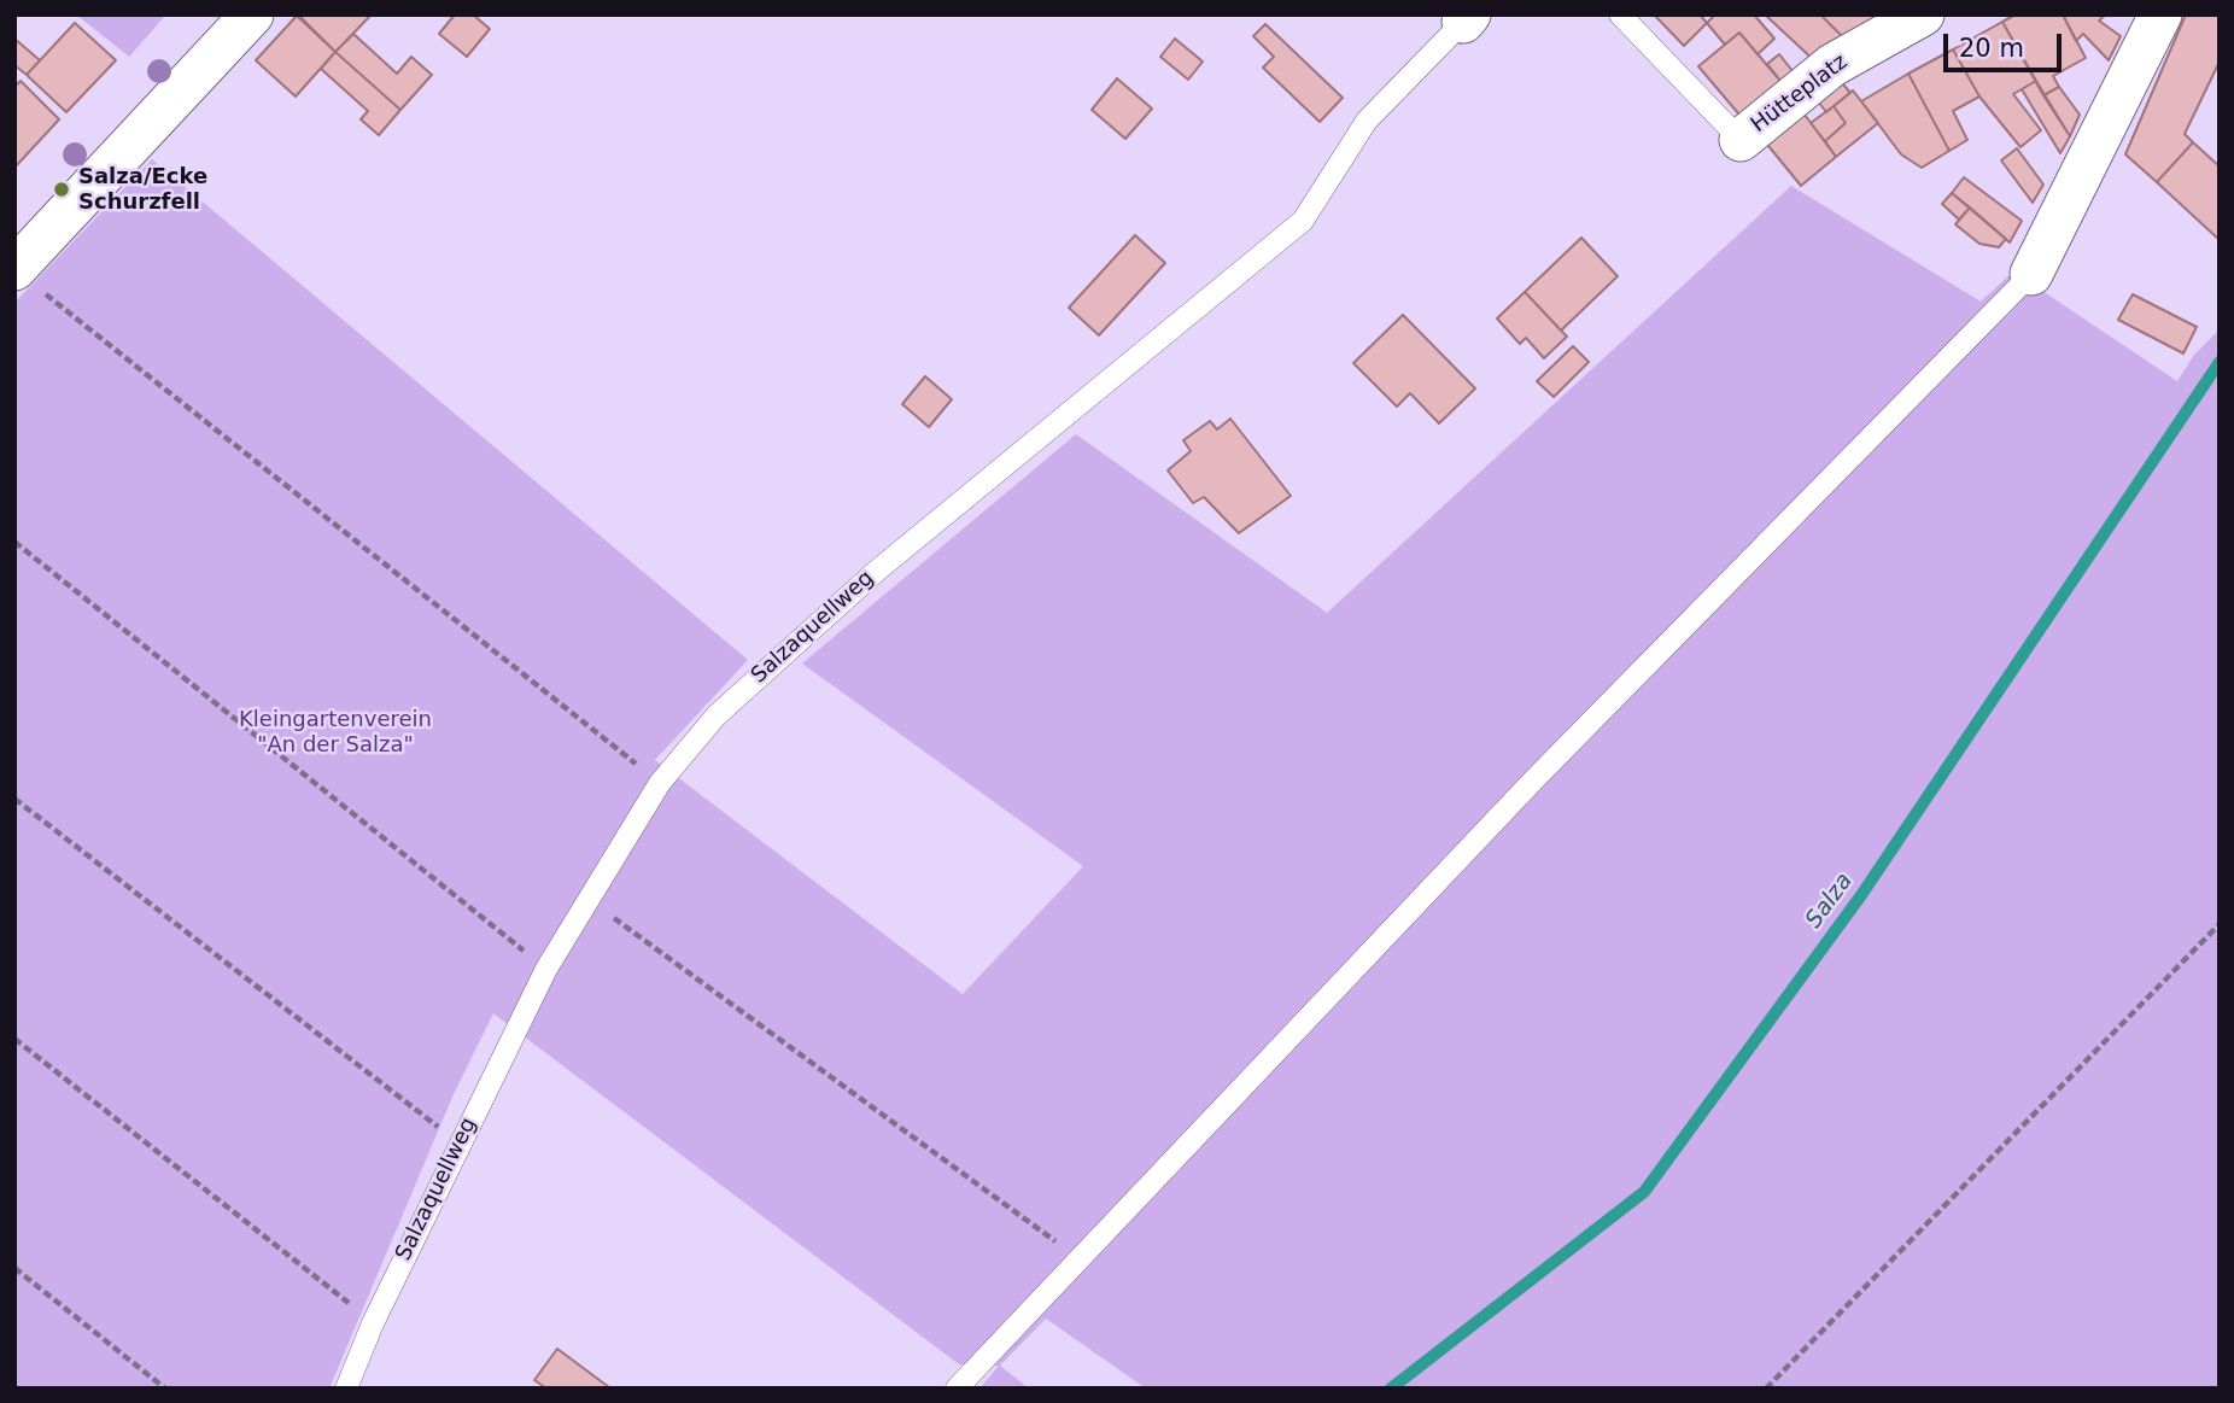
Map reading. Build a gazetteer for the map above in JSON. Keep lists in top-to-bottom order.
{
  "streets": {
    "street": ["Hütteplatz"],
    "lane": ["Salzaquellweg"]
  },
  "water": ["Salza"],
  "parks": ["Kleingartenverein \"An der Salza\""],
  "places": ["Salza/Ecke Schurzfell"],
  "scale_bar": "20 m"
}
